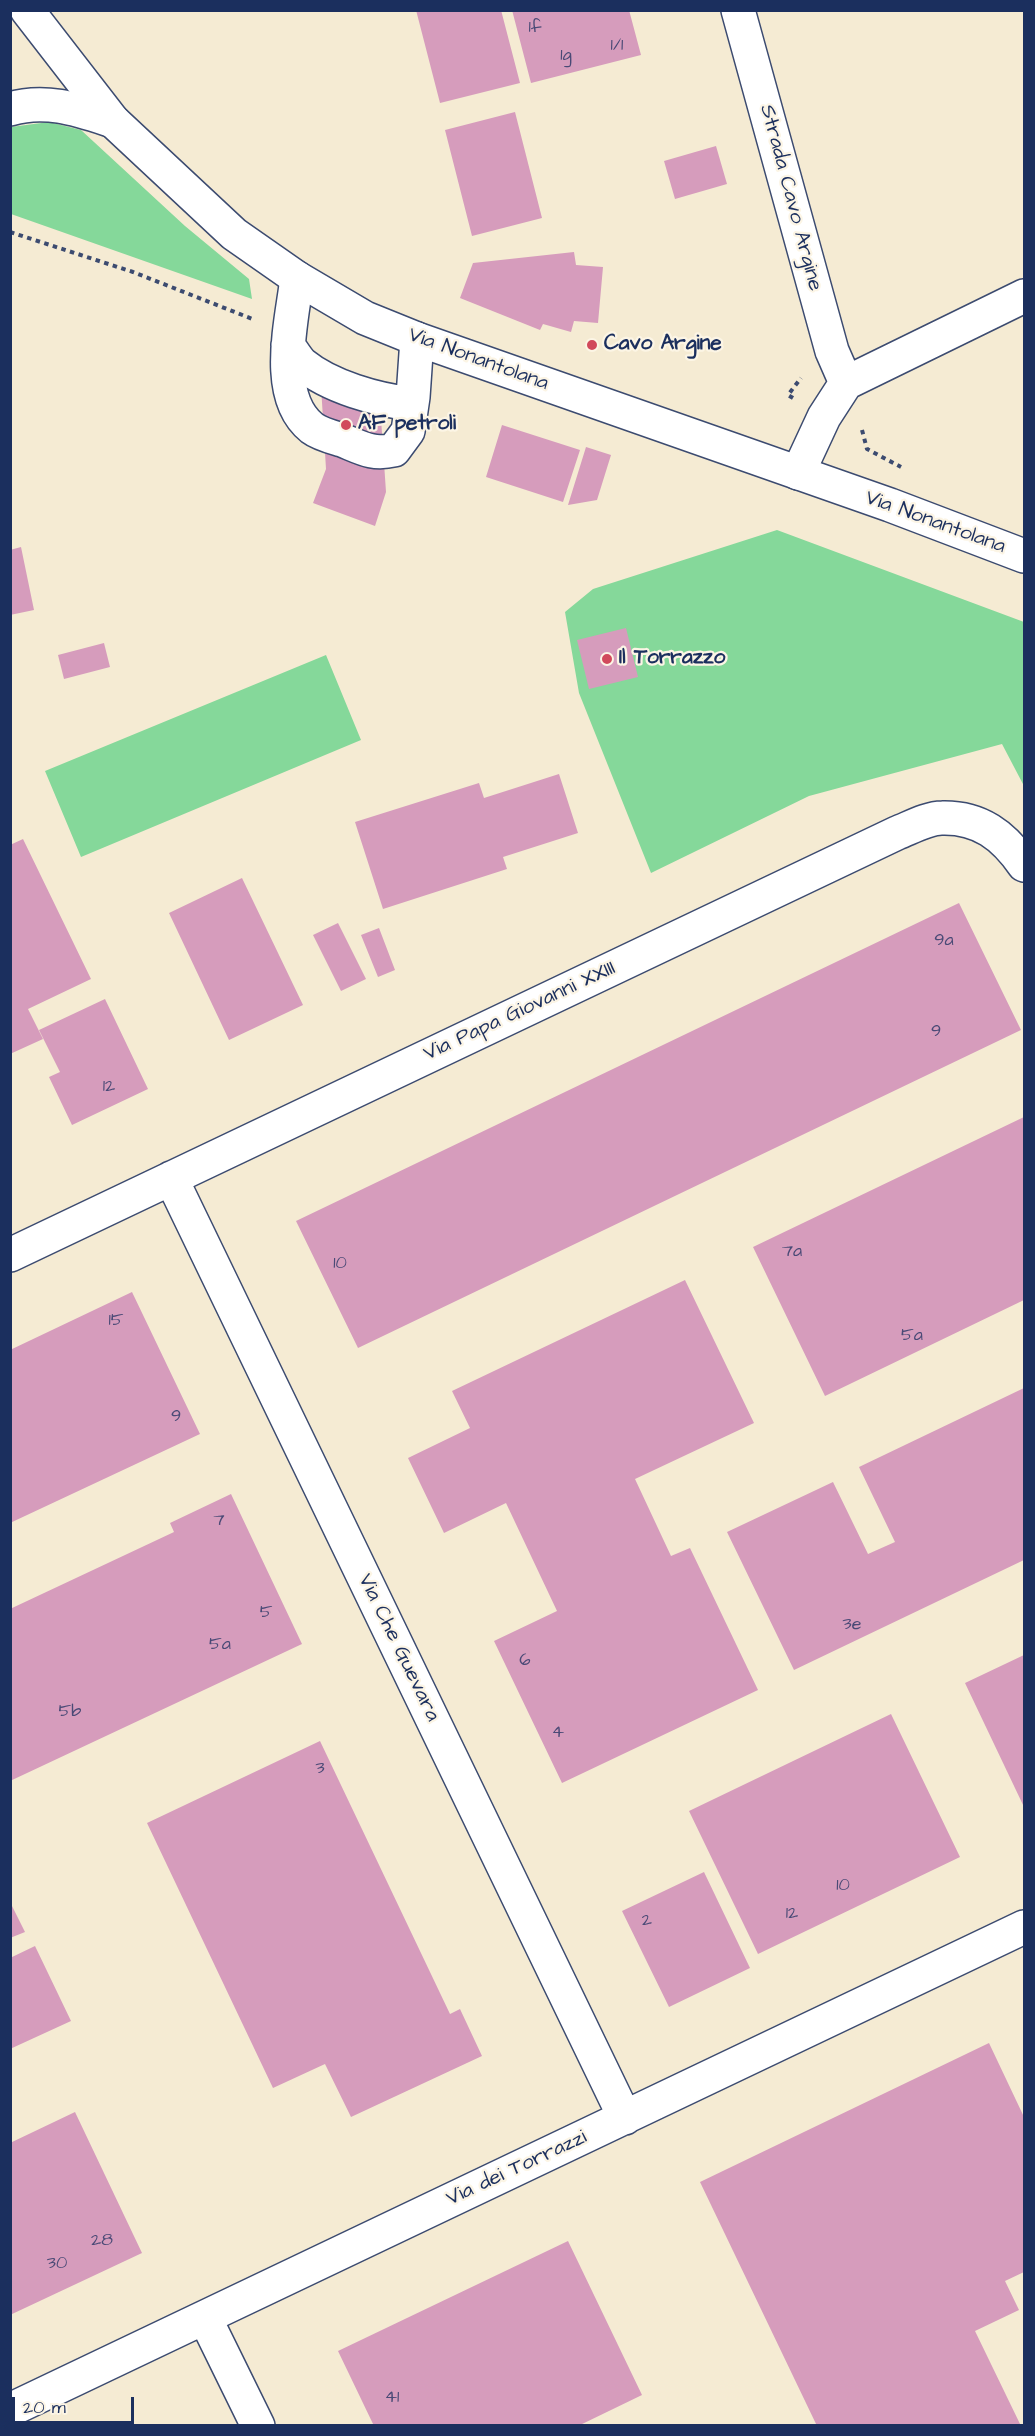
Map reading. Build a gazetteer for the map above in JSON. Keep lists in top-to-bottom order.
{
  "streets": {
    "street": [
      "Strada Cavo Argine",
      "Via Nonantolana",
      "Via Papa Giovanni XXIII",
      "Via Che Guevara",
      "Via dei Torrazzi"
    ]
  },
  "crossings": [
    ["Via Papa Giovanni XXIII", "Via Che Guevara"],
    ["Via Che Guevara", "Via dei Torrazzi"]
  ],
  "places": ["Cavo Argine", "AF petroli", "Il Torrazzo"],
  "house_numbers": [
    "1f",
    "1/1",
    "1g",
    "9a",
    "9",
    "12",
    "7a",
    "10",
    "15",
    "5a",
    "9",
    "7",
    "5",
    "3e",
    "5a",
    "6",
    "5b",
    "4",
    "3",
    "10",
    "12",
    "2",
    "28",
    "30",
    "41"
  ],
  "scale_bar": "20 m"
}
